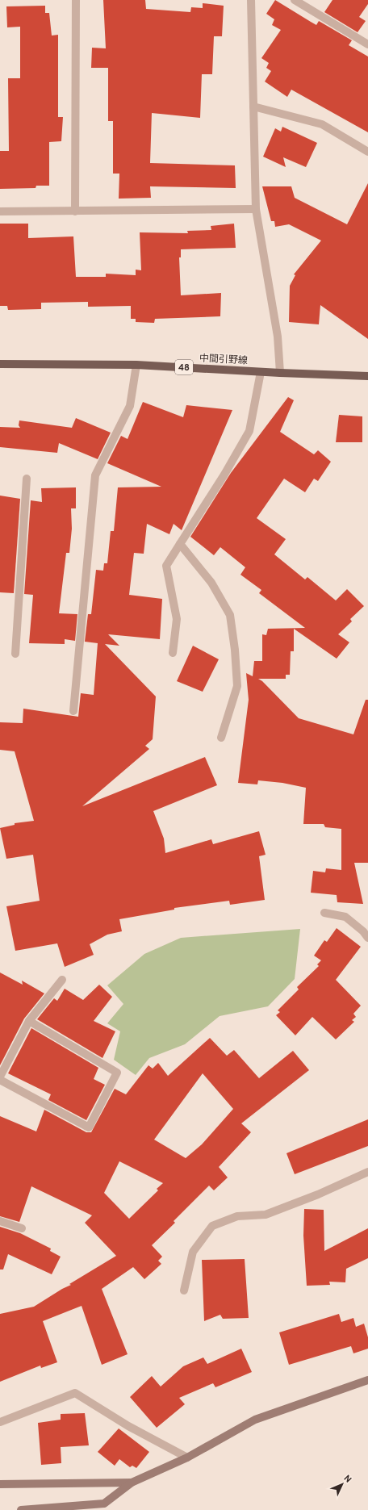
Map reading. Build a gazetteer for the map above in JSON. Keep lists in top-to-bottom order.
{
  "streets": {
    "main road": ["中間引野線", "48"]
  },
  "north": "top right"
}
